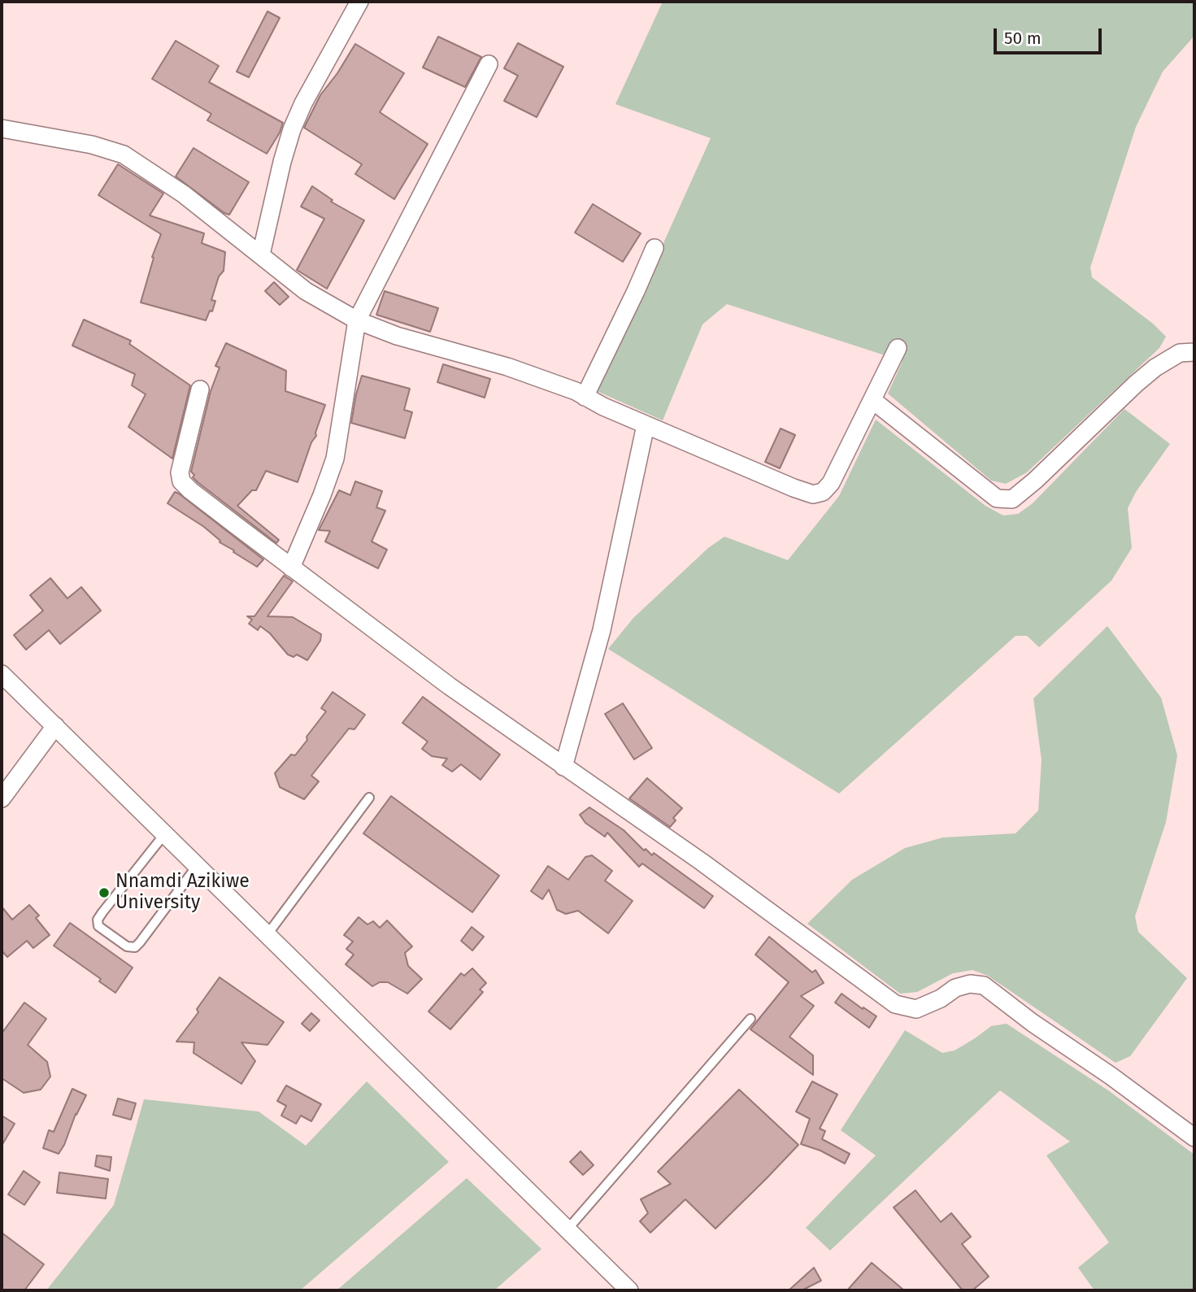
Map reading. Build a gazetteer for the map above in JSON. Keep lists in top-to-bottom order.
{
  "places": ["Nnamdi Azikiwe University"],
  "scale_bar": "50 m"
}
